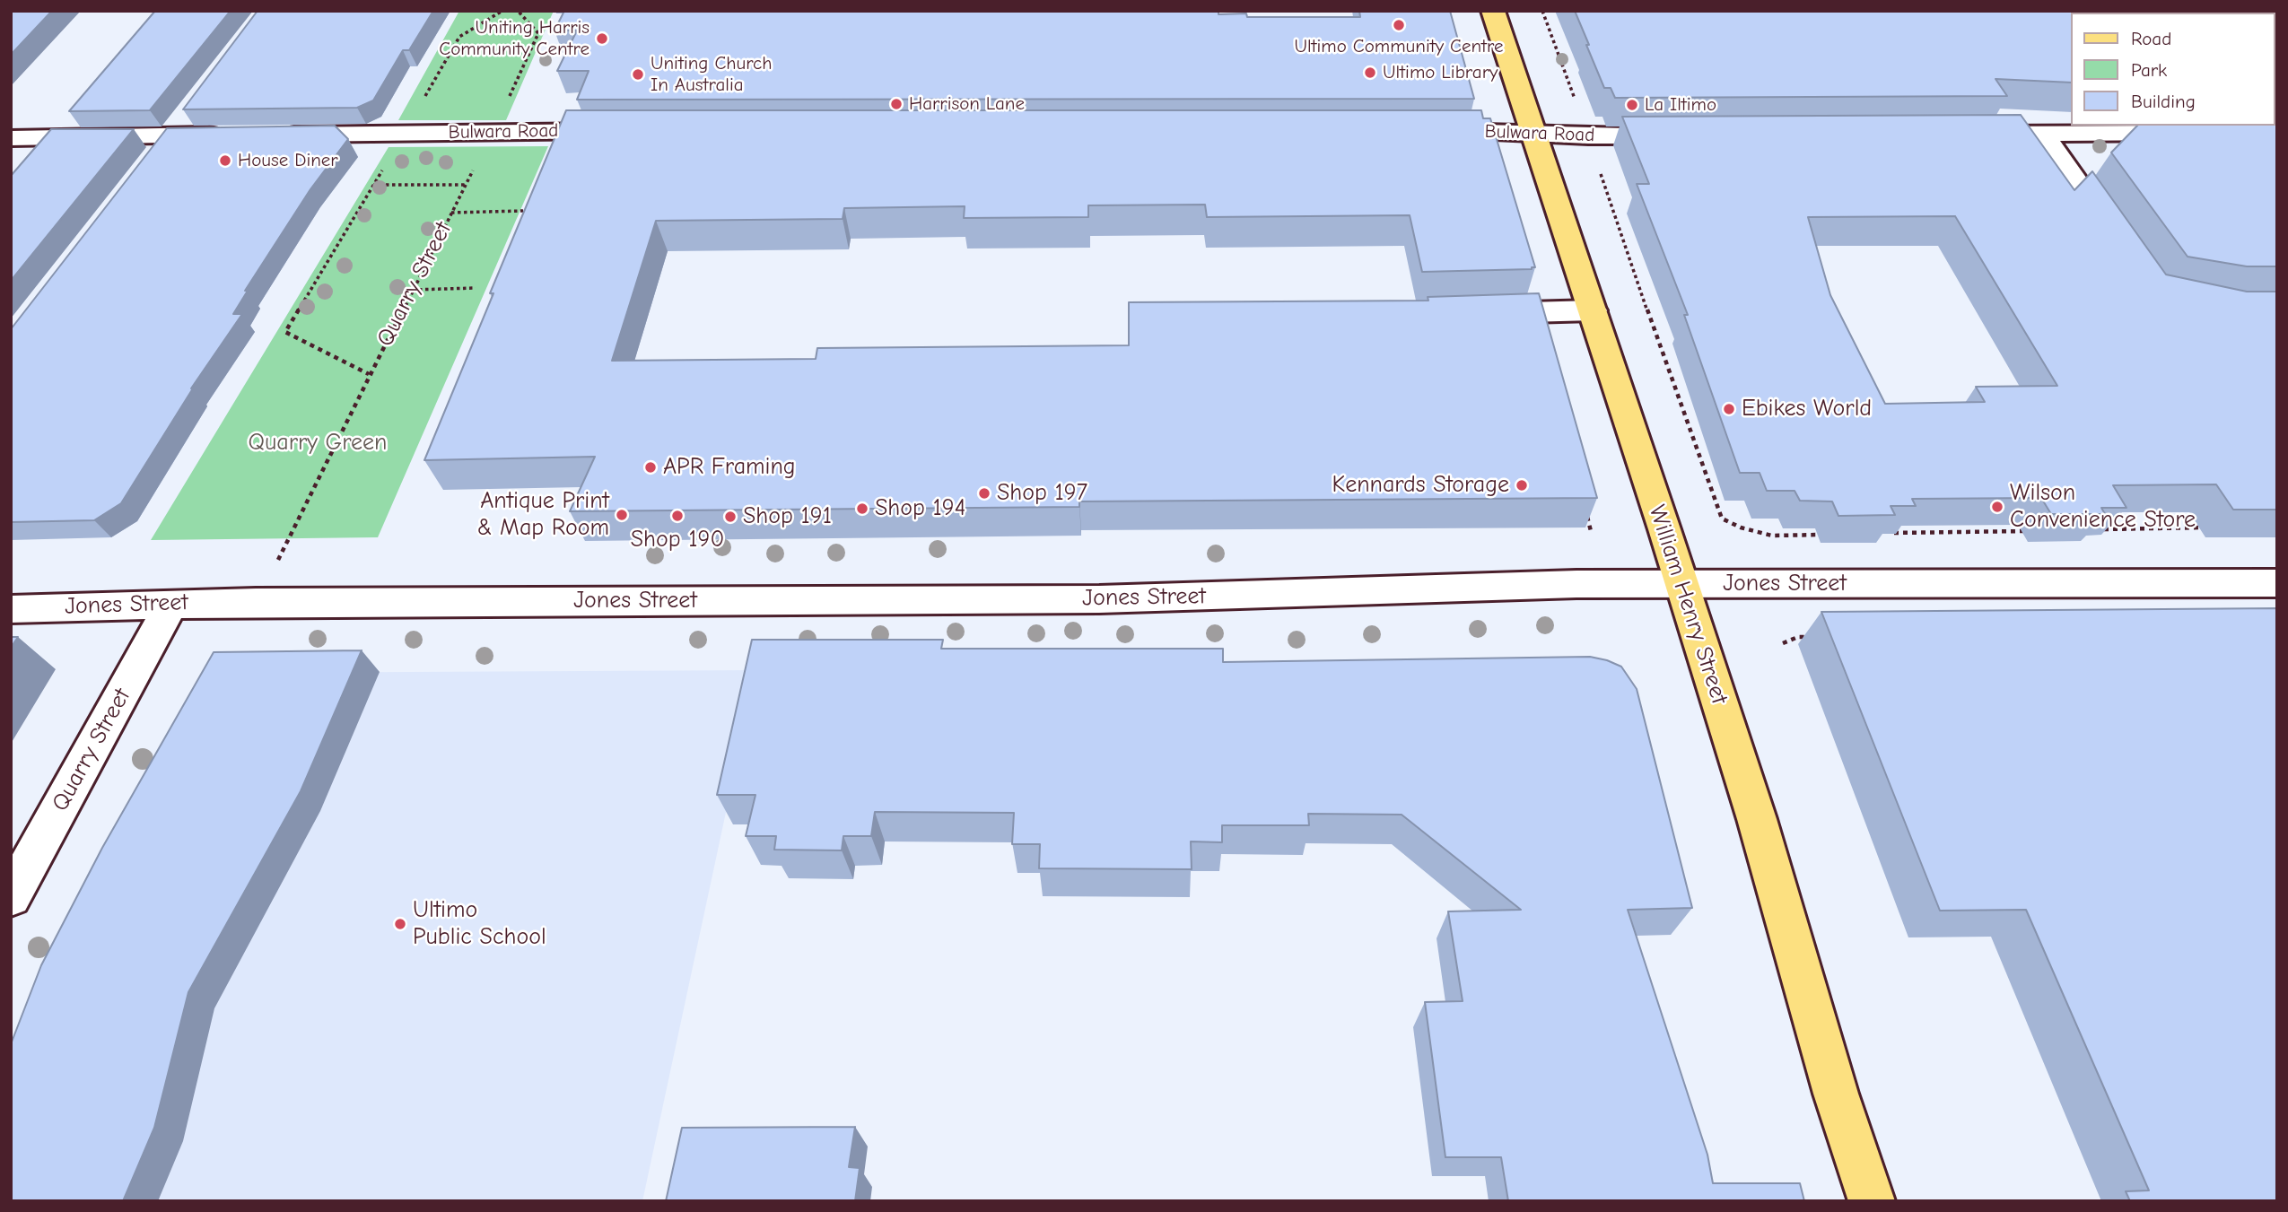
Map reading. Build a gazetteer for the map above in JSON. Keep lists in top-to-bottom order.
{
  "streets": {
    "main road": ["William Henry Street"],
    "street": ["Bulwara Road", "Quarry Street", "Jones Street"]
  },
  "crossings": [
    ["Bulwara Road", "Quarry Street"],
    ["Bulwara Road", "William Henry Street"],
    ["Quarry Street", "Jones Street"],
    ["Jones Street", "William Henry Street"]
  ],
  "parks": ["Quarry Green"],
  "places": [
    "Ultimo Community Centre",
    "Uniting Harris Community Centre",
    "Ultimo Library",
    "Uniting Church In Australia",
    "Harrison Lane",
    "La Iltimo",
    "House Diner",
    "Ebikes World",
    "APR Framing",
    "Kennards Storage",
    "Shop 197",
    "Wilson Convenience Store",
    "Shop 194",
    "Antique Print & Map Room",
    "Shop 190",
    "Shop 191",
    "Ultimo Public School"
  ],
  "legend": ["Road", "Park", "Building"]
}
